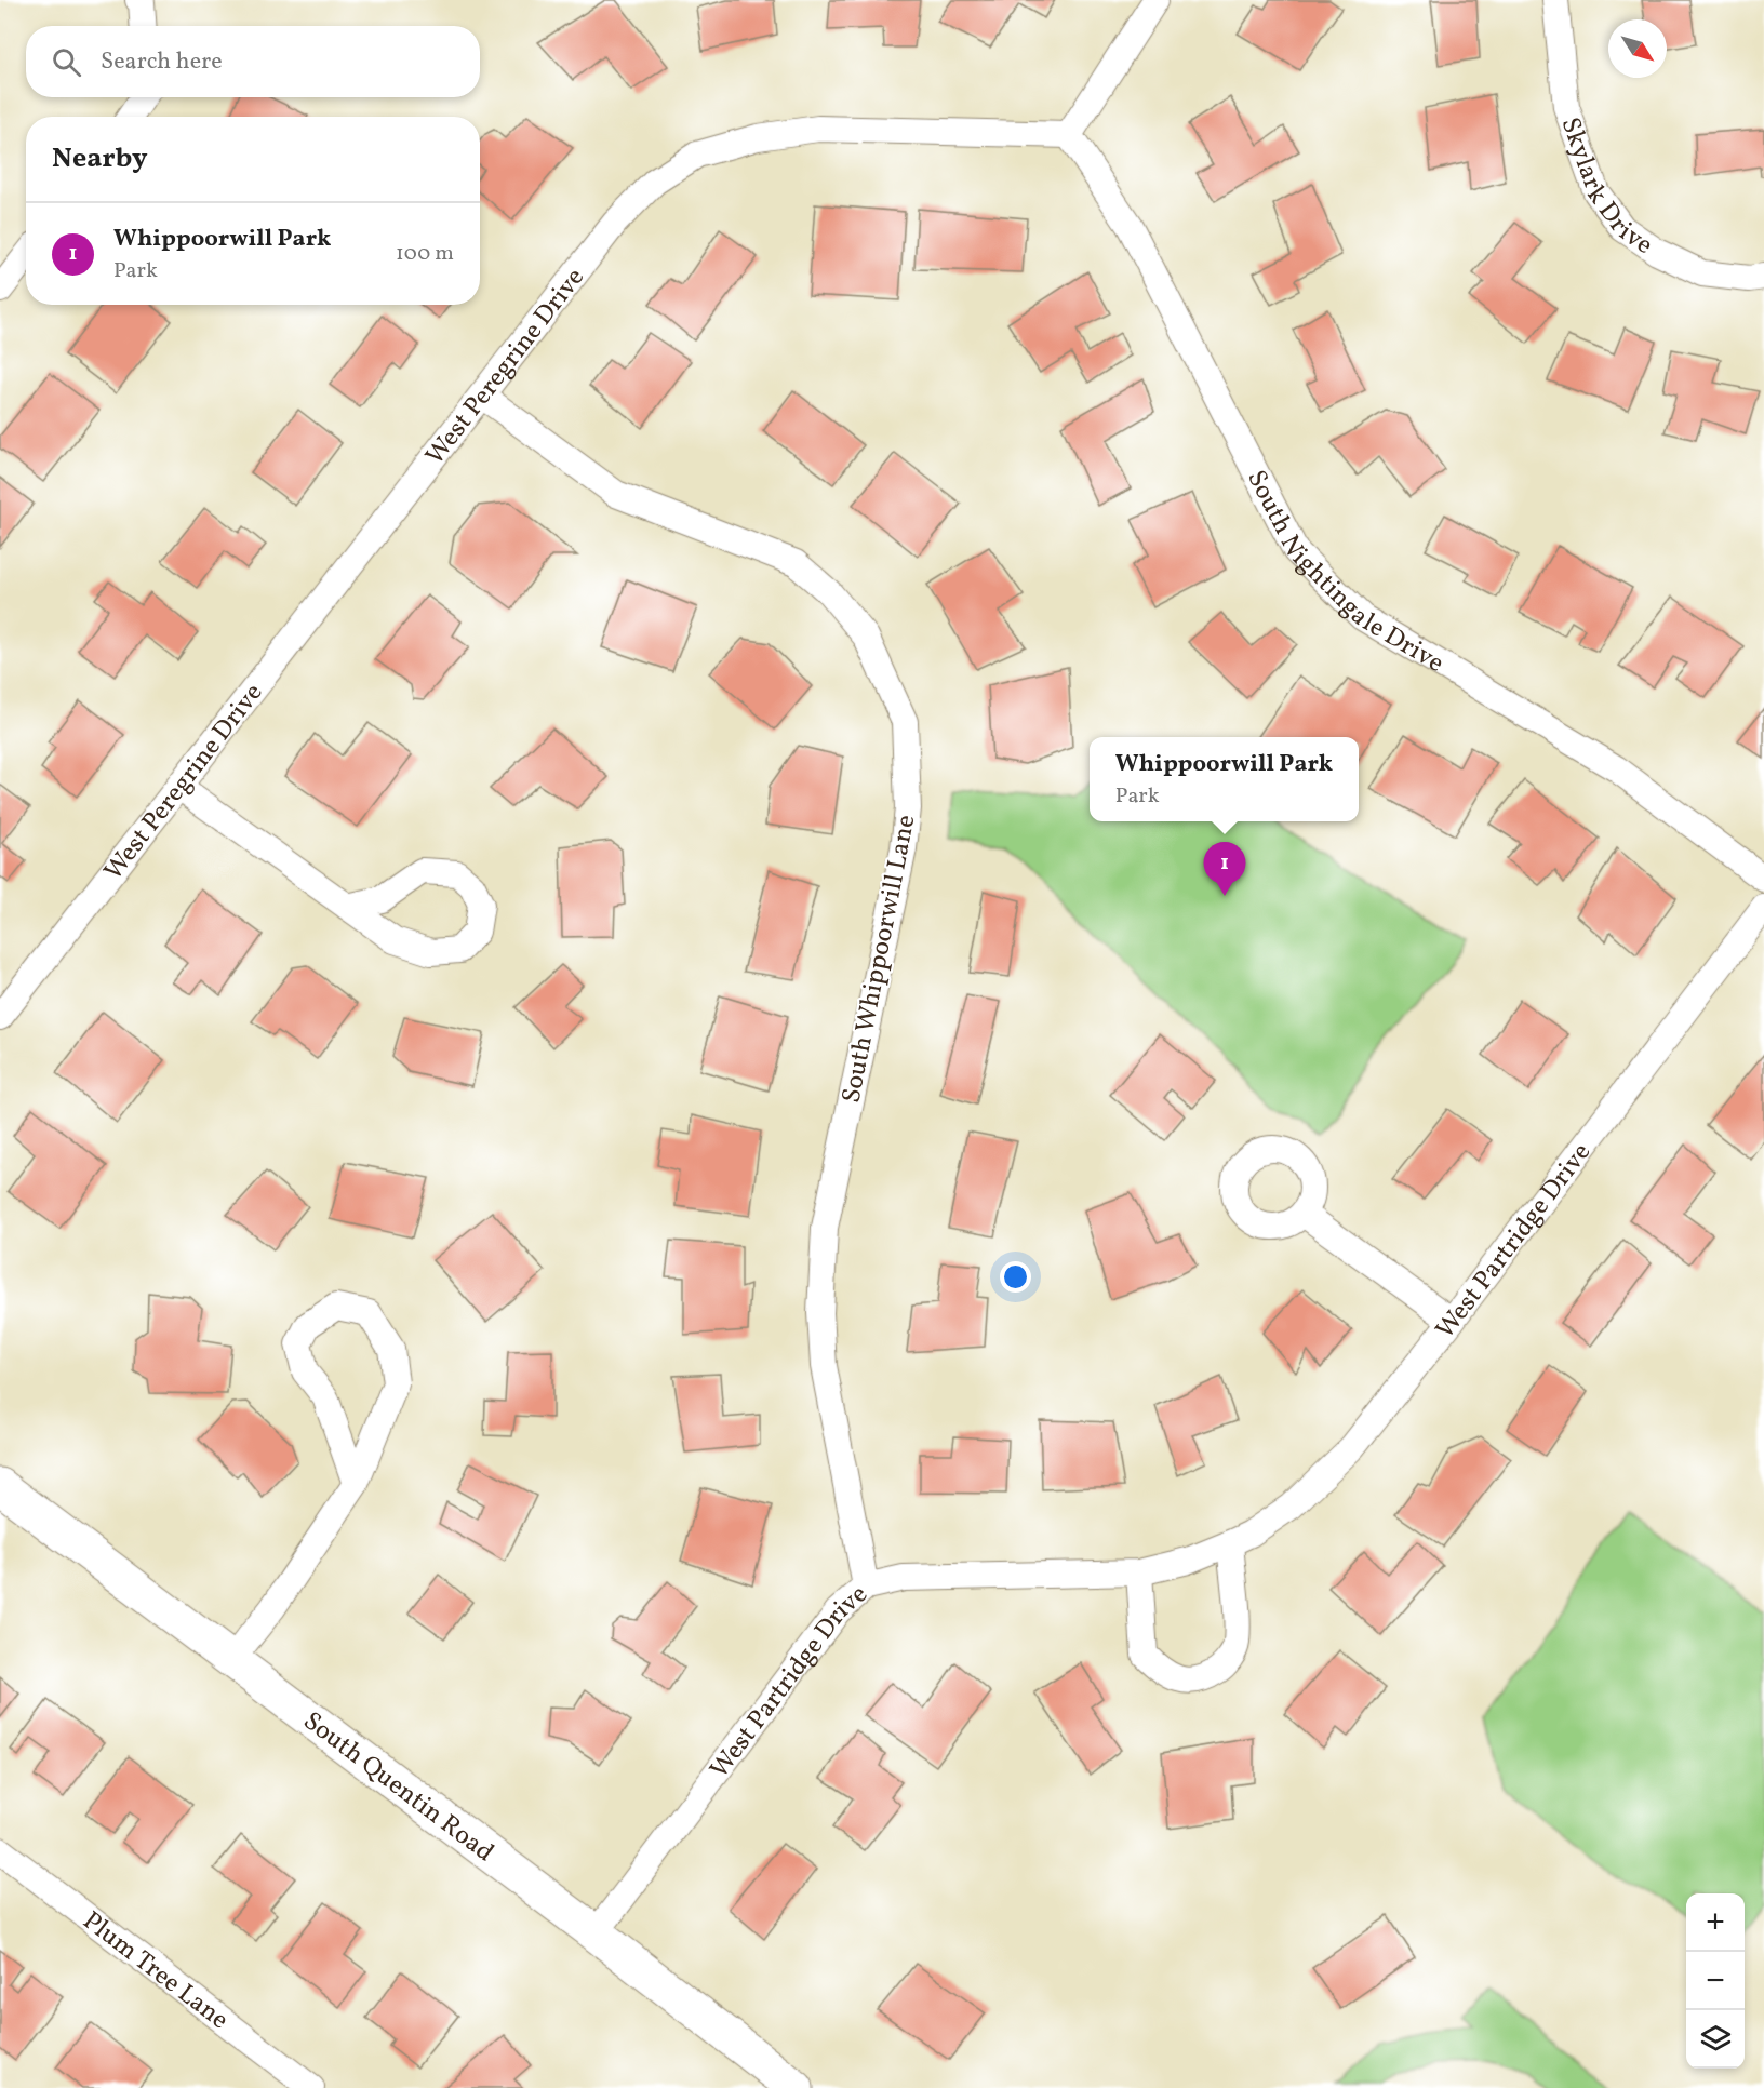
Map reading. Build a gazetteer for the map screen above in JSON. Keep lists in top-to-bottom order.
{
  "streets": {
    "main road": ["South Quentin Road"],
    "street": [
      "Skylark Drive",
      "West Peregrine Drive",
      "South Nightingale Drive",
      "South Whippoorwill Lane",
      "West Partridge Drive",
      "Plum Tree Lane"
    ]
  },
  "crossings": [
    ["West Peregrine Drive", "South Nightingale Drive"],
    ["West Peregrine Drive", "South Whippoorwill Lane"],
    ["South Whippoorwill Lane", "West Partridge Drive"],
    ["West Partridge Drive", "South Quentin Road"]
  ],
  "north": "bottom right",
  "page": {
    "search": "Search here",
    "heading": "Nearby",
    "list": [
      {
        "mark": "1",
        "name": "Whippoorwill Park",
        "note": "Park",
        "value": "100 m"
      }
    ],
    "popup": ["Whippoorwill Park", "Park"],
    "pins": "1",
    "map_buttons": ["+", "−"]
  }
}
